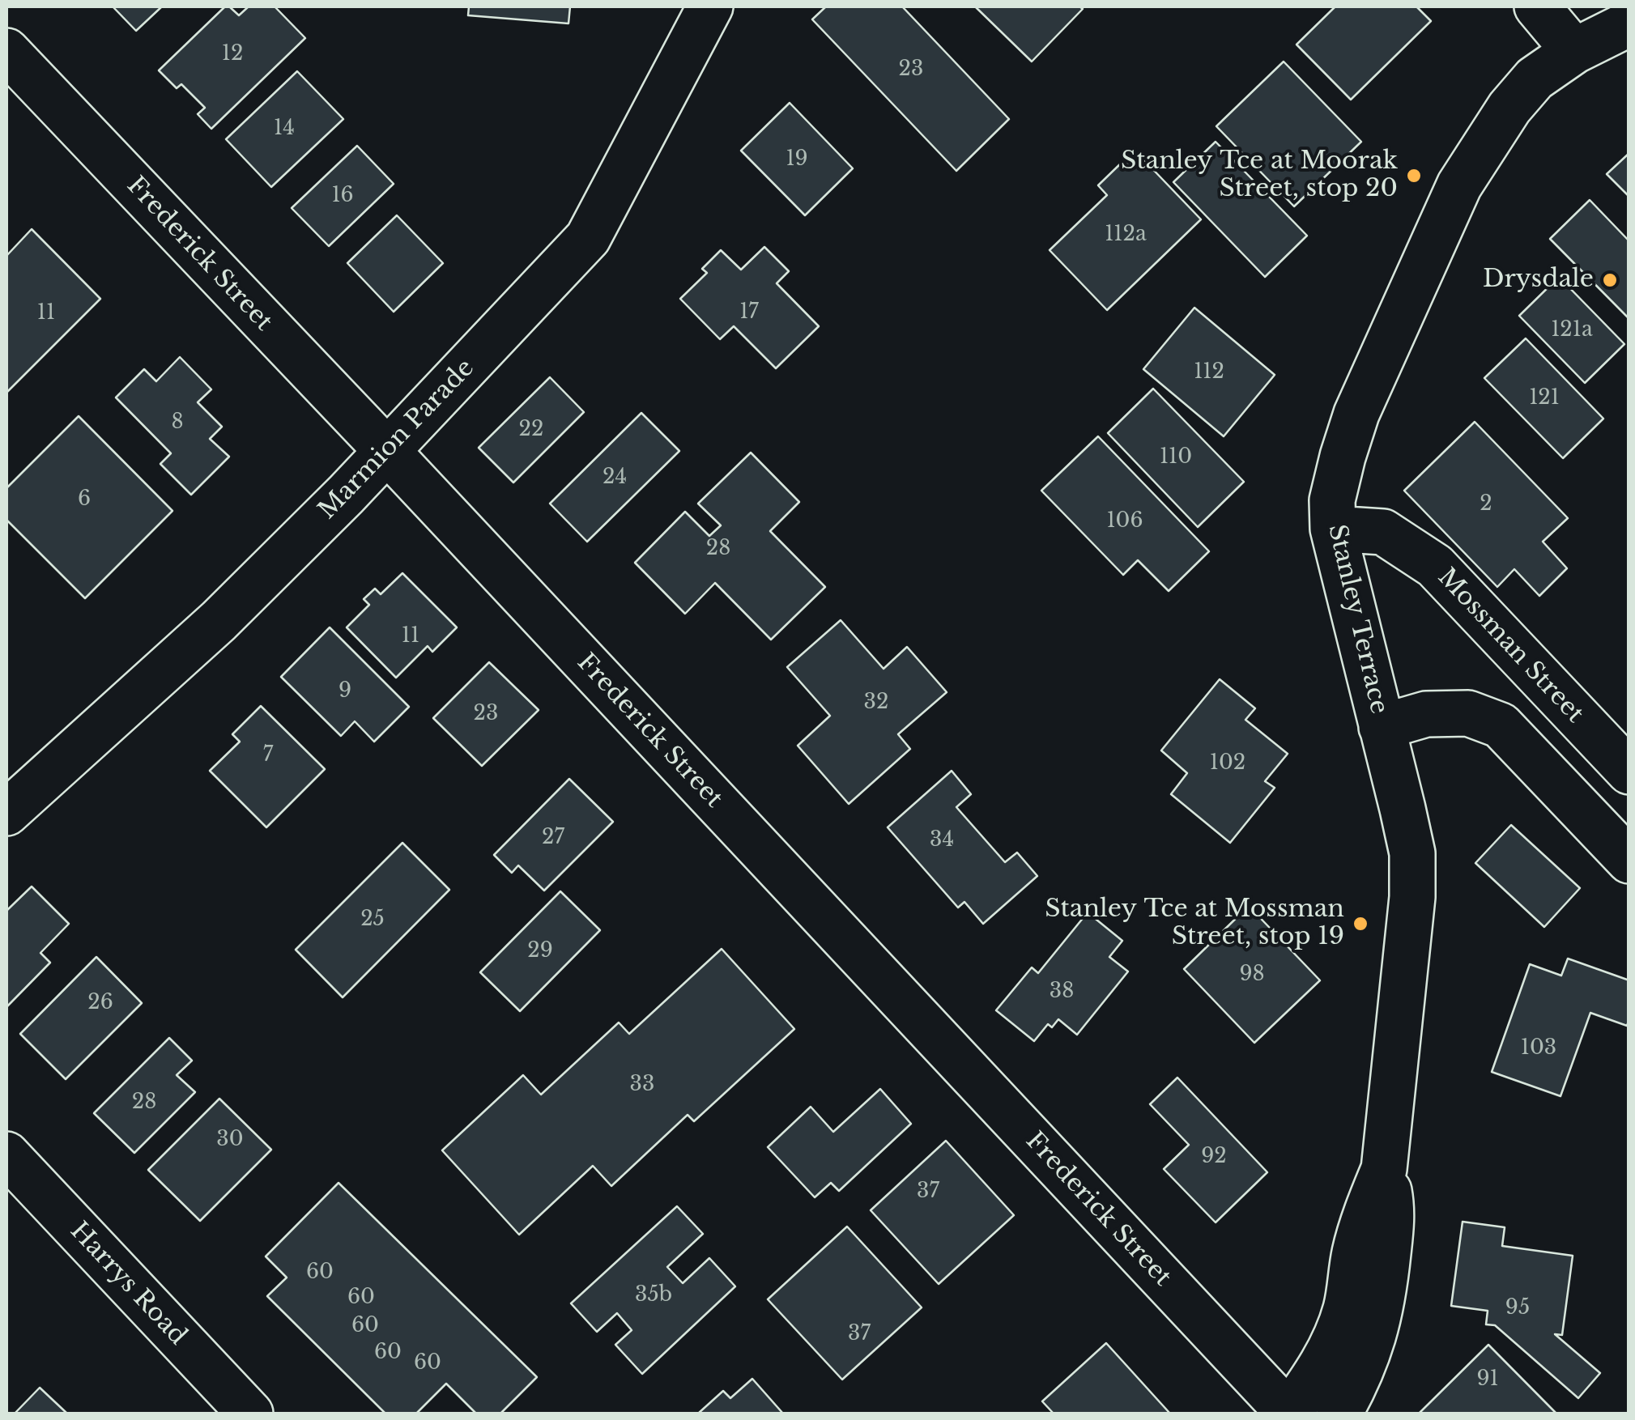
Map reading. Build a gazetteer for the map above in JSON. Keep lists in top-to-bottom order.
{
  "streets": {
    "street": [
      "Frederick Street",
      "Marmion Parade",
      "Stanley Terrace",
      "Mossman Street",
      "Harrys Road"
    ]
  },
  "crossings": [
    ["Frederick Street", "Marmion Parade"],
    ["Frederick Street", "Stanley Terrace"],
    ["Stanley Terrace", "Mossman Street"]
  ],
  "places": ["Stanley Tce at Moorak Street, stop 20", "Drysdale", "Stanley Tce at Mossman Street, stop 19"],
  "house_numbers": [
    "12",
    "23",
    "14",
    "19",
    "16",
    "112a",
    "17",
    "11",
    "121a",
    "112",
    "121",
    "8",
    "22",
    "110",
    "24",
    "6",
    "2",
    "106",
    "28",
    "11",
    "9",
    "32",
    "23",
    "7",
    "102",
    "27",
    "34",
    "25",
    "29",
    "98",
    "38",
    "26",
    "103",
    "33",
    "28",
    "30",
    "92",
    "37",
    "60",
    "35b",
    "60",
    "95",
    "60",
    "37",
    "60",
    "60",
    "91"
  ]
}
